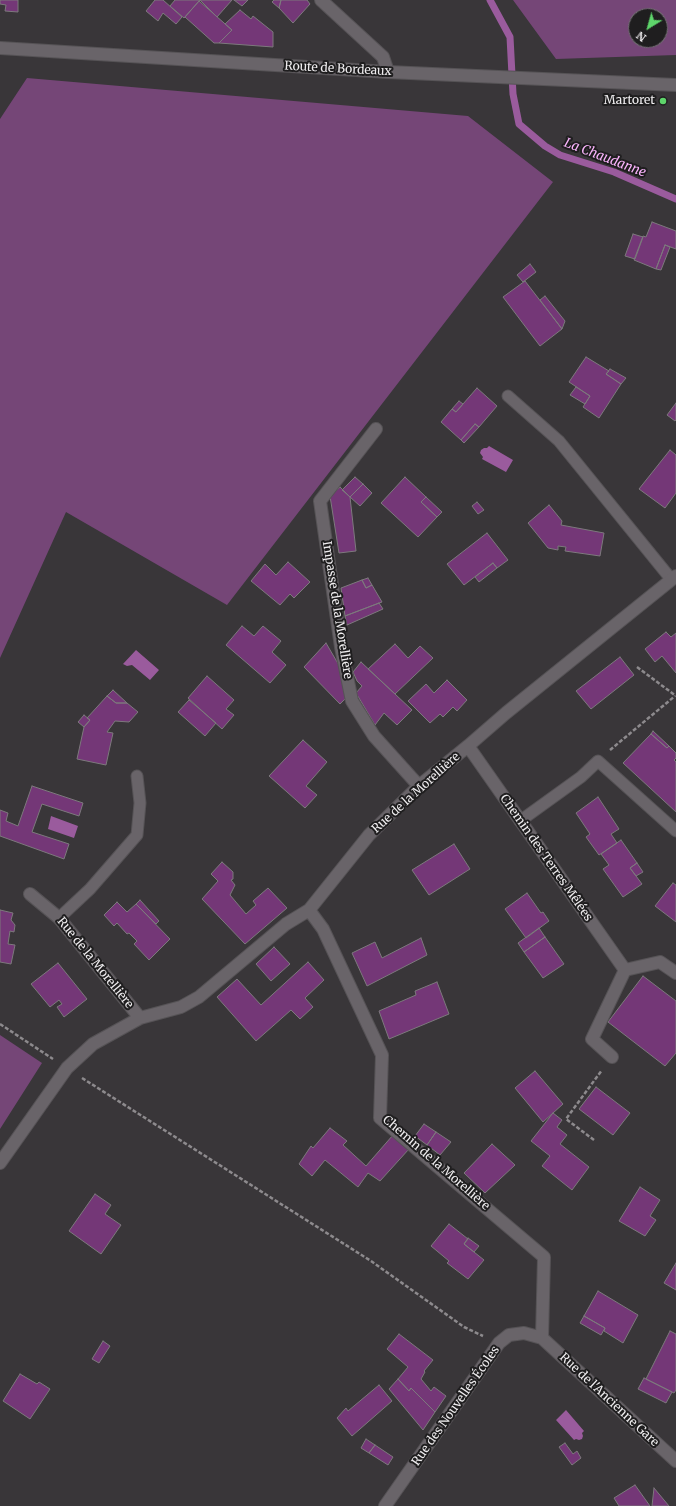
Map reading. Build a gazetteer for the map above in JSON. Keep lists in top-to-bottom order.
{
  "streets": {
    "street": [
      "Route de Bordeaux",
      "Impasse de la Morellière",
      "Rue de la Morellière",
      "Chemin des Terres Mêlées",
      "Chemin de la Morellière",
      "Rue de l'Ancienne Gare",
      "Rue des Nouvelles Écoles"
    ]
  },
  "crossings": [
    ["Impasse de la Morellière", "Rue de la Morellière"],
    ["Rue de la Morellière", "Chemin des Terres Mêlées"],
    ["Rue de la Morellière", "Chemin de la Morellière"],
    ["Chemin de la Morellière", "Rue de l'Ancienne Gare"],
    ["Chemin de la Morellière", "Rue des Nouvelles Écoles"],
    ["Rue de l'Ancienne Gare", "Rue des Nouvelles Écoles"]
  ],
  "water": ["La Chaudanne"],
  "places": ["Martoret"],
  "north": "bottom left"
}
